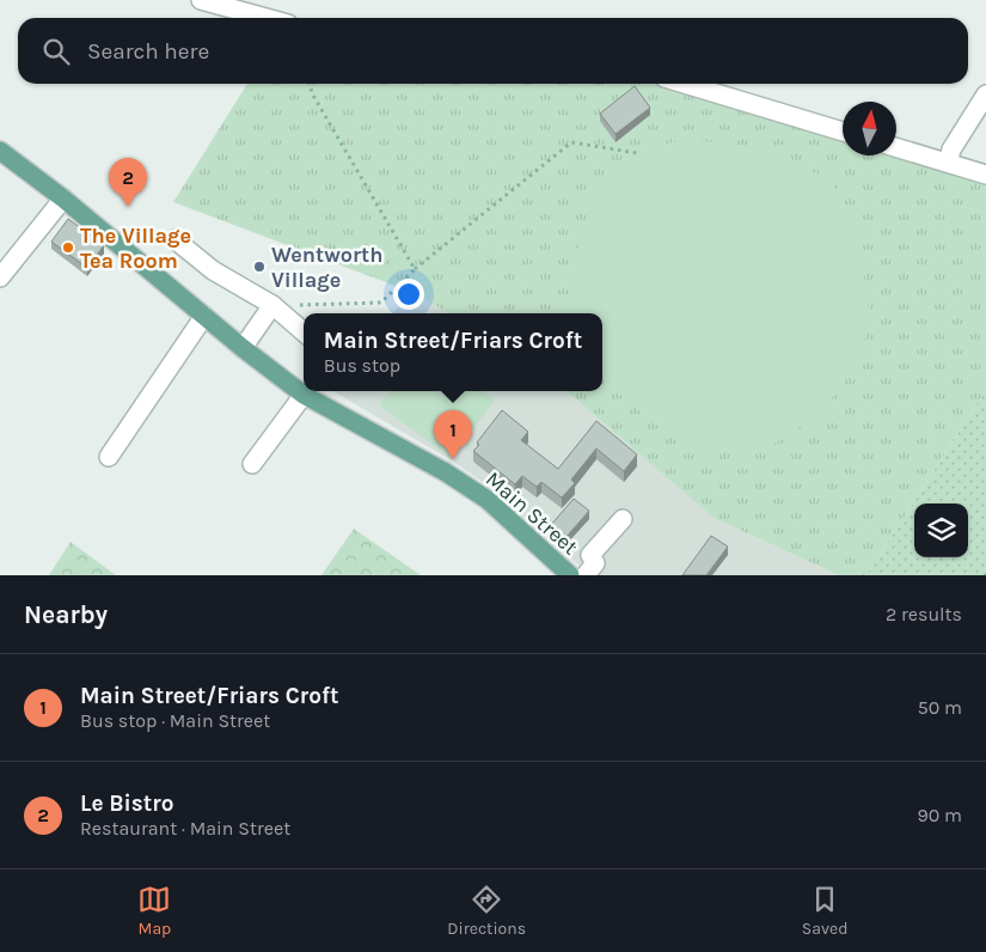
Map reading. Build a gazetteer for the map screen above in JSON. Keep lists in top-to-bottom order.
{
  "streets": {
    "main road": ["Main Street"]
  },
  "places": ["The Village Tea Room", "Wentworth Village"],
  "north": "top",
  "page": {
    "search": "Search here",
    "pins": ["2", "1"],
    "popup": ["Main Street/Friars Croft", "Bus stop"],
    "heading": ["Nearby", "2 results"],
    "list": [
      {
        "mark": "1",
        "name": "Main Street/Friars Croft",
        "note": "Bus stop · Main Street",
        "value": "50 m"
      },
      {
        "mark": "2",
        "name": "Le Bistro",
        "note": "Restaurant · Main Street",
        "value": "90 m"
      }
    ],
    "nav": ["Map", "Directions", "Saved"]
  }
}
